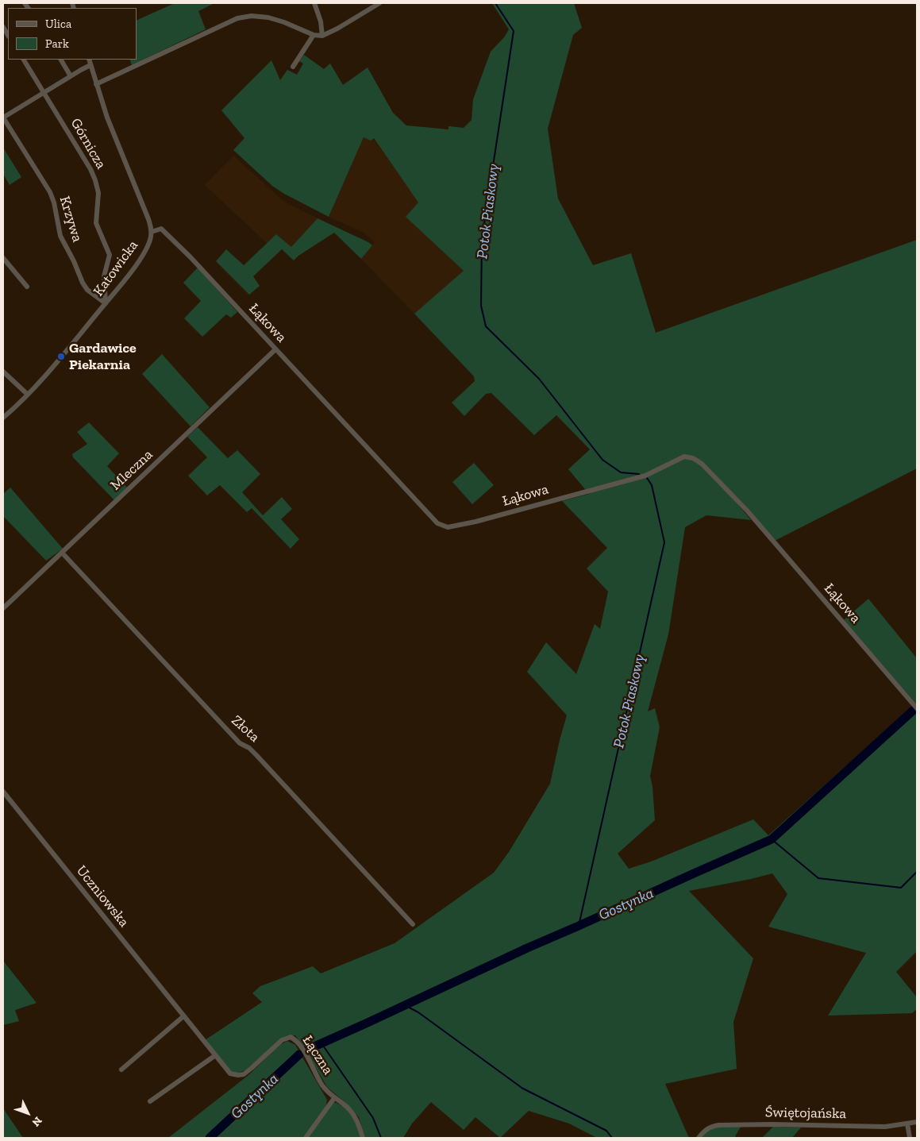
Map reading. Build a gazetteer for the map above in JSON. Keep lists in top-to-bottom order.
{
  "streets": {
    "street": [
      "Górnicza",
      "Krzywa",
      "Katowicka",
      "Łąkowa",
      "Mleczna",
      "Złota",
      "Uczniowska",
      "Łączna",
      "Świętojańska"
    ]
  },
  "crossings": [
    ["Górnicza", "Krzywa"],
    ["Górnicza", "Katowicka"],
    ["Krzywa", "Katowicka"],
    ["Katowicka", "Łąkowa"],
    ["Łąkowa", "Mleczna"],
    ["Mleczna", "Złota"],
    ["Uczniowska", "Łączna"]
  ],
  "water": ["Potok Piaskowy", "Gostynka"],
  "places": ["Gardawice Piekarnia"],
  "legend": ["Ulica", "Park"],
  "north": "bottom right"
}
